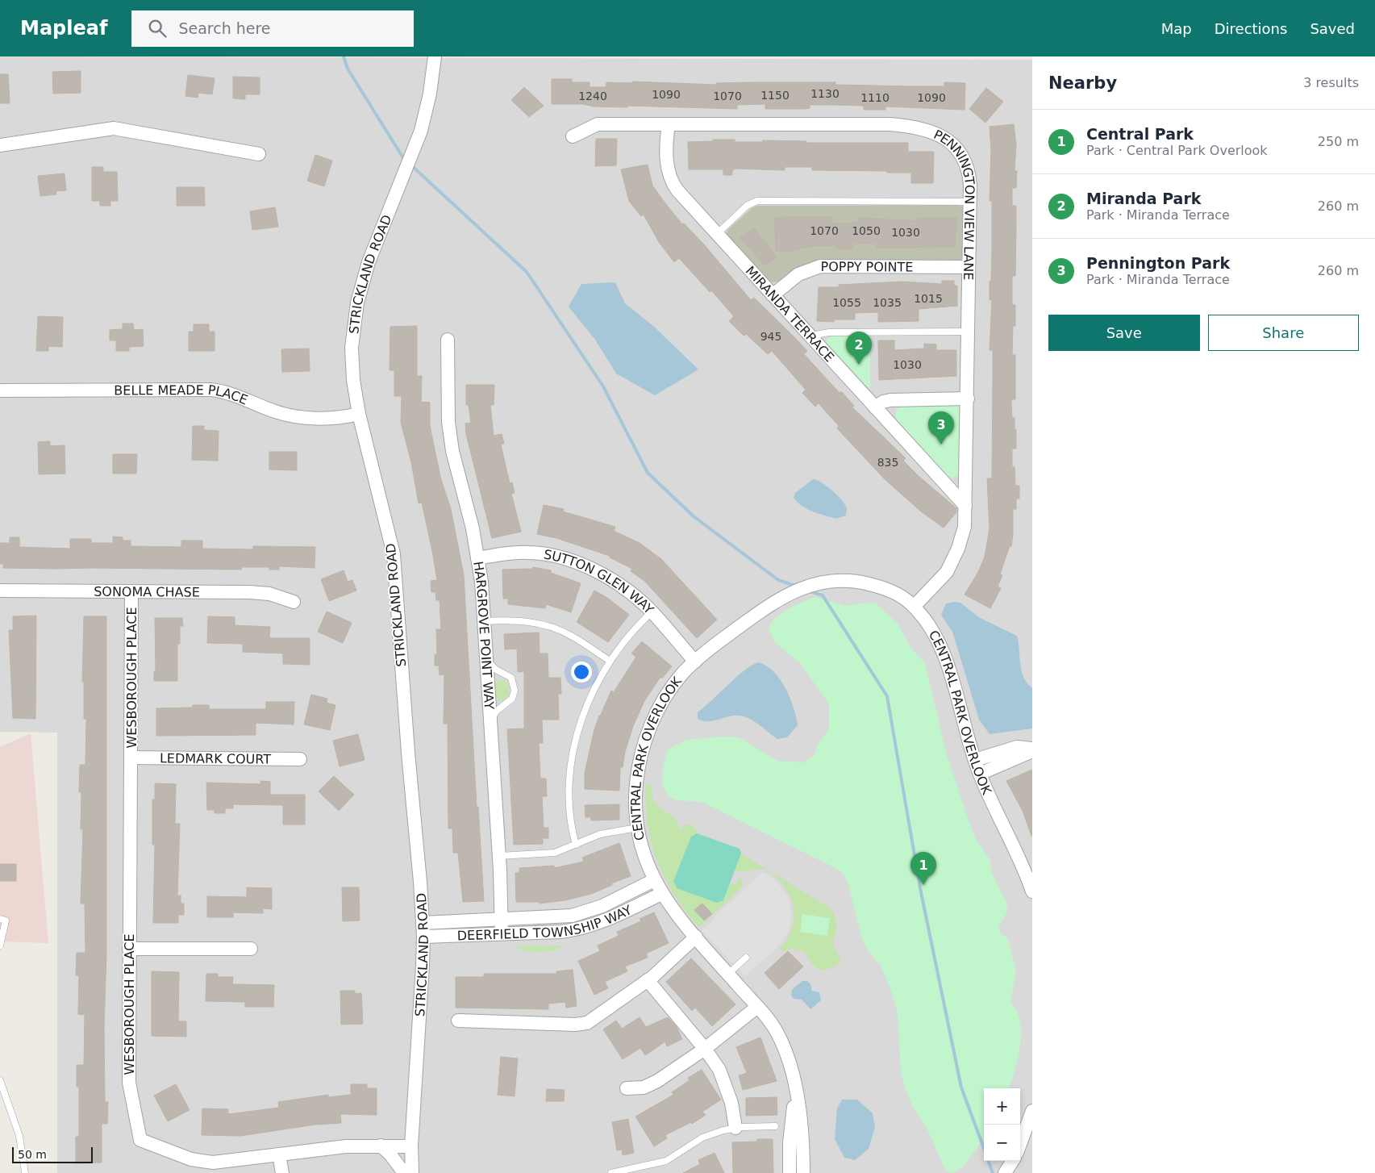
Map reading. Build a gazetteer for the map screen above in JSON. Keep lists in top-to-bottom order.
{
  "streets": {
    "street": [
      "PENNINGTON VIEW LANE",
      "POPPY POINTE",
      "STRICKLAND ROAD",
      "MIRANDA TERRACE",
      "BELLE MEADE PLACE",
      "SUTTON GLEN WAY",
      "SONOMA CHASE",
      "HARGROVE POINT WAY",
      "WESBOROUGH PLACE",
      "CENTRAL PARK OVERLOOK",
      "LEDMARK COURT",
      "DEERFIELD TOWNSHIP WAY"
    ]
  },
  "crossings": [
    ["PENNINGTON VIEW LANE", "POPPY POINTE"],
    ["PENNINGTON VIEW LANE", "MIRANDA TERRACE"],
    ["PENNINGTON VIEW LANE", "CENTRAL PARK OVERLOOK"],
    ["POPPY POINTE", "MIRANDA TERRACE"],
    ["STRICKLAND ROAD", "BELLE MEADE PLACE"],
    ["STRICKLAND ROAD", "WESBOROUGH PLACE"],
    ["STRICKLAND ROAD", "DEERFIELD TOWNSHIP WAY"],
    ["SUTTON GLEN WAY", "HARGROVE POINT WAY"],
    ["SUTTON GLEN WAY", "CENTRAL PARK OVERLOOK"],
    ["SONOMA CHASE", "WESBOROUGH PLACE"],
    ["HARGROVE POINT WAY", "DEERFIELD TOWNSHIP WAY"],
    ["WESBOROUGH PLACE", "LEDMARK COURT"],
    ["CENTRAL PARK OVERLOOK", "DEERFIELD TOWNSHIP WAY"]
  ],
  "house_numbers": [
    "1130",
    "1090",
    "1150",
    "1240",
    "1070",
    "1110",
    "1090",
    "1070",
    "1050",
    "1030",
    "1015",
    "1055",
    "1035",
    "945",
    "1030",
    "835"
  ],
  "scale_bar": "50 m",
  "page": {
    "header": "Mapleaf",
    "search": "Search here",
    "nav": ["Map", "Directions", "Saved"],
    "heading": ["Nearby", "3 results"],
    "list": [
      {
        "mark": "1",
        "name": "Central Park",
        "note": "Park · Central Park Overlook",
        "value": "250 m"
      },
      {
        "mark": "2",
        "name": "Miranda Park",
        "note": "Park · Miranda Terrace",
        "value": "260 m"
      },
      {
        "mark": "3",
        "name": "Pennington Park",
        "note": "Park · Miranda Terrace",
        "value": "260 m"
      }
    ],
    "buttons": ["Save", "Share"],
    "pins": ["2", "3", "1"],
    "map_buttons": ["+", "−"],
    "scale": "50 m"
  }
}
